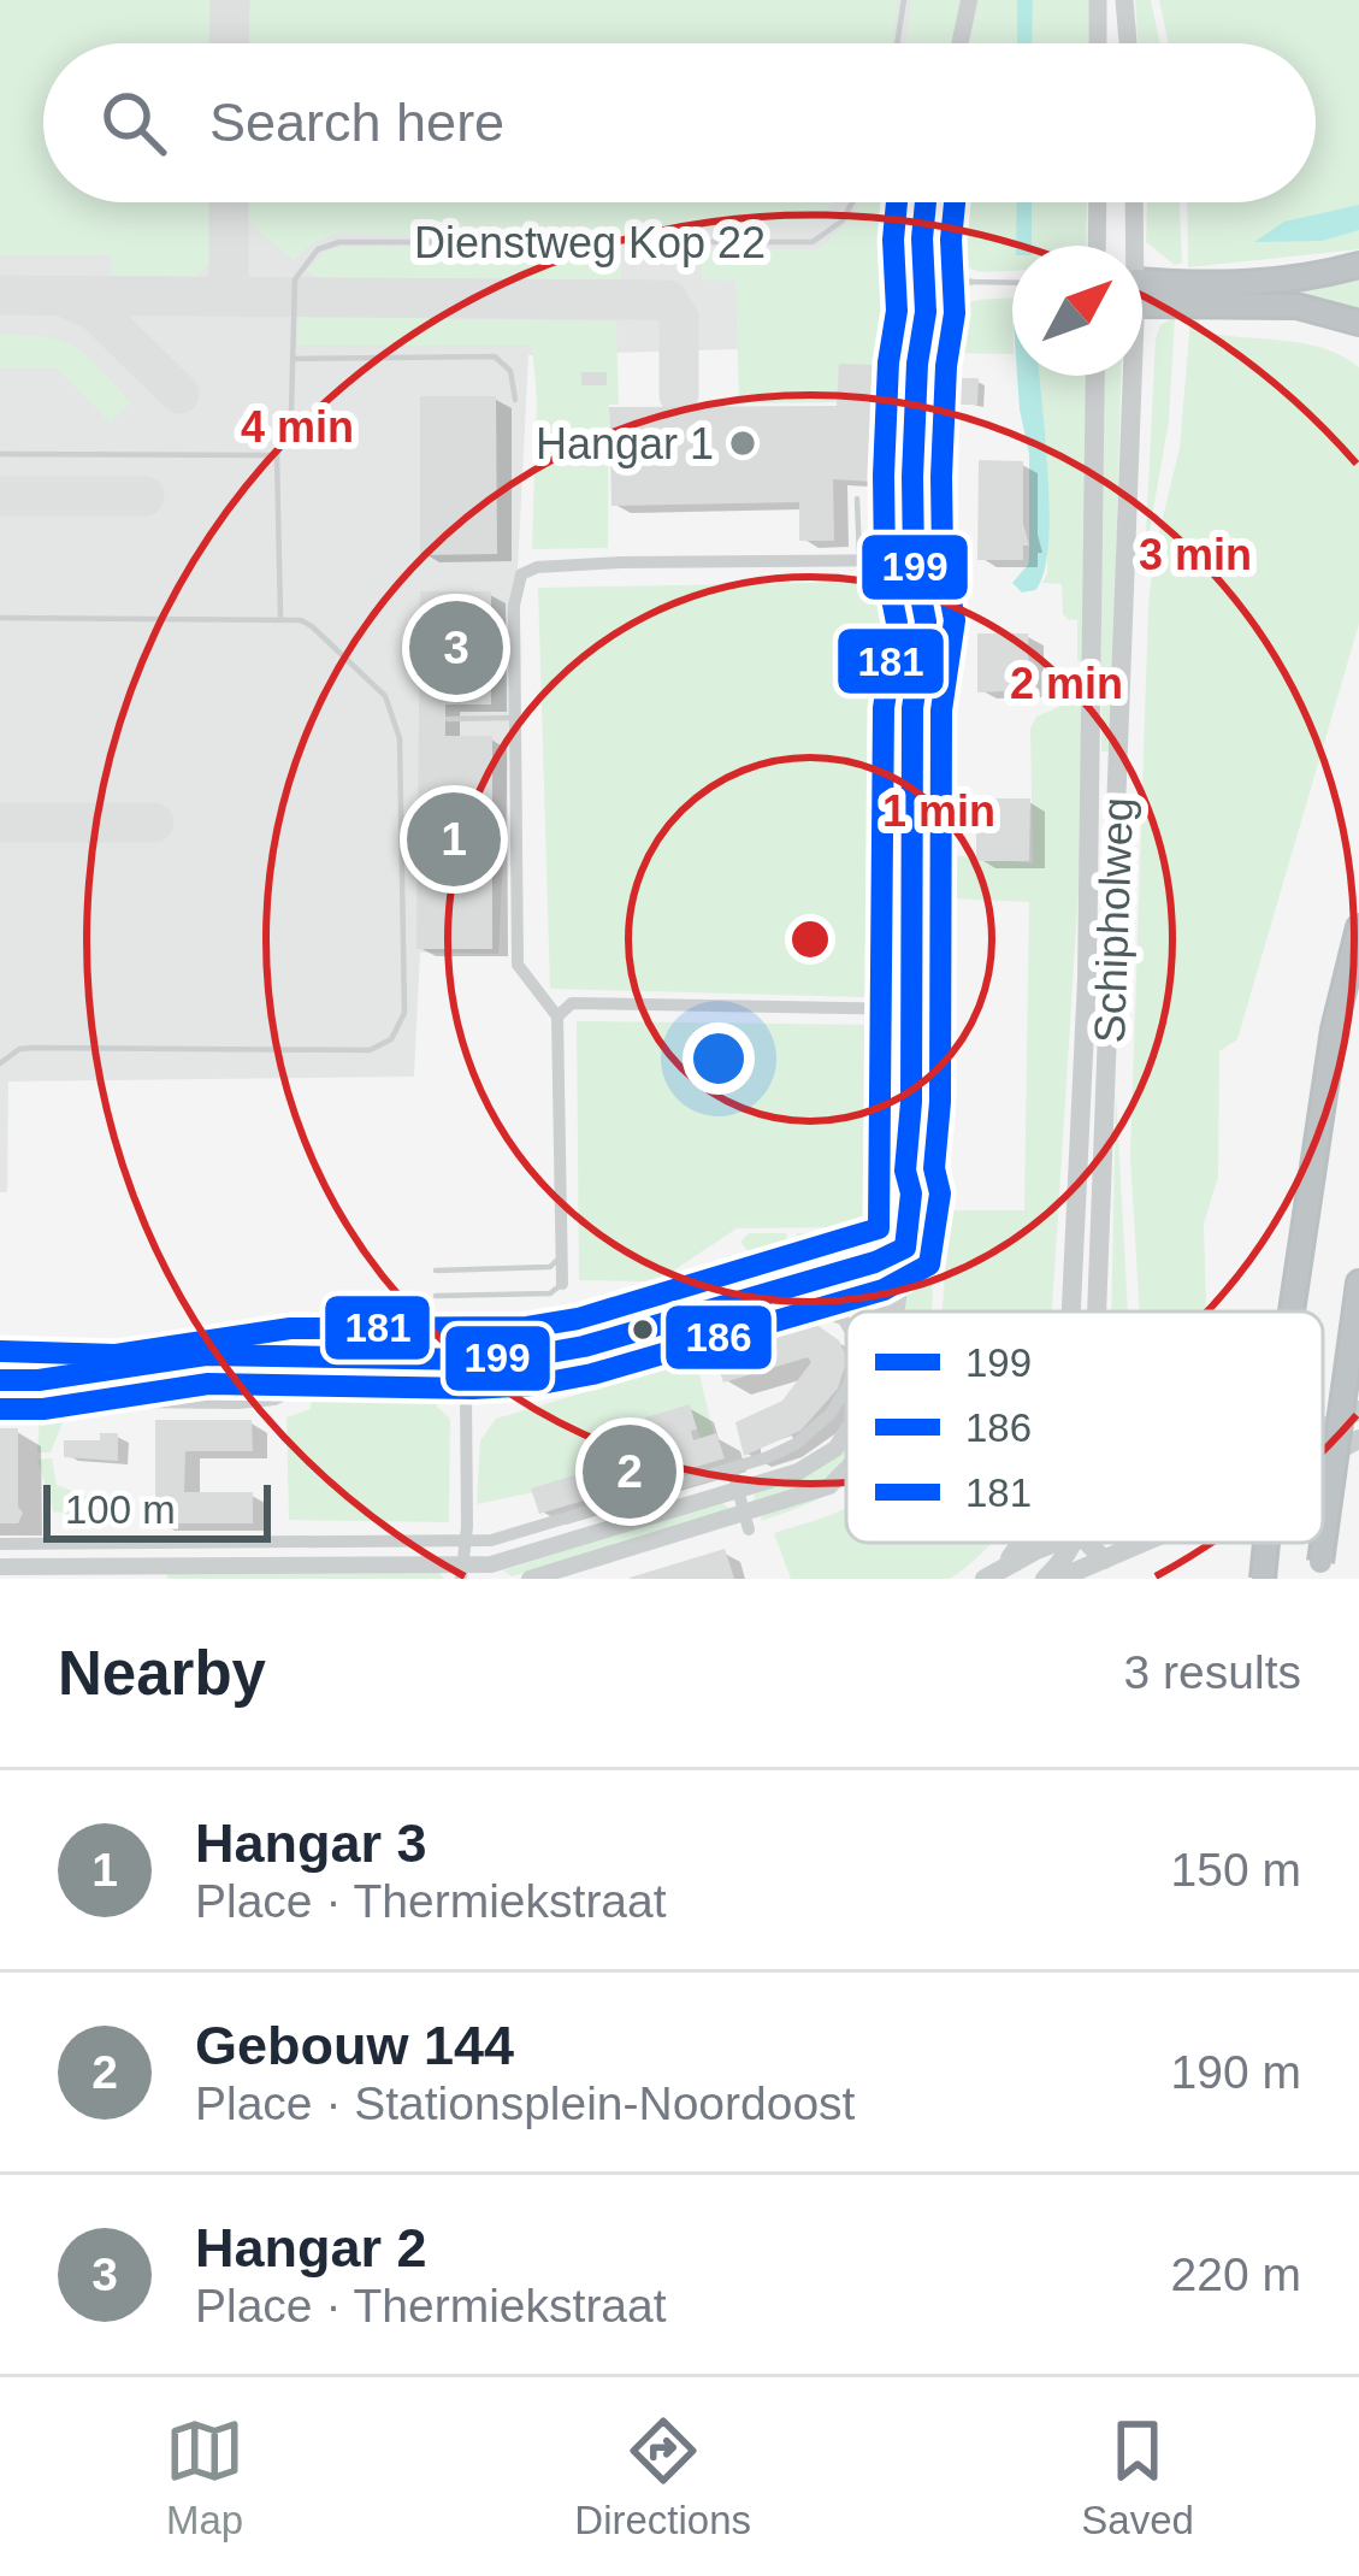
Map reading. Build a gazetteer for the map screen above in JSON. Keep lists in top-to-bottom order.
{
  "streets": {
    "main road": ["Schipholweg"],
    "lane": ["Dienstweg Kop 22"]
  },
  "places": ["Hangar 1"],
  "lines": ["transit line 199", "transit line 186", "transit line 181"],
  "legend": ["199", "186", "181"],
  "scale_bar": "100 m",
  "north": "top right",
  "page": {
    "search": "Search here",
    "pins": ["3", "1", "2"],
    "scale": "100 m",
    "heading": ["Nearby", "3 results"],
    "list": [
      {
        "mark": "1",
        "name": "Hangar 3",
        "note": "Place · Thermiekstraat",
        "value": "150 m"
      },
      {
        "mark": "2",
        "name": "Gebouw 144",
        "note": "Place · Stationsplein-Noordoost",
        "value": "190 m"
      },
      {
        "mark": "3",
        "name": "Hangar 2",
        "note": "Place · Thermiekstraat",
        "value": "220 m"
      }
    ],
    "nav": ["Map", "Directions", "Saved"]
  },
  "rings": [
    "4 min",
    "3 min",
    "2 min",
    "1 min"
  ]
}
